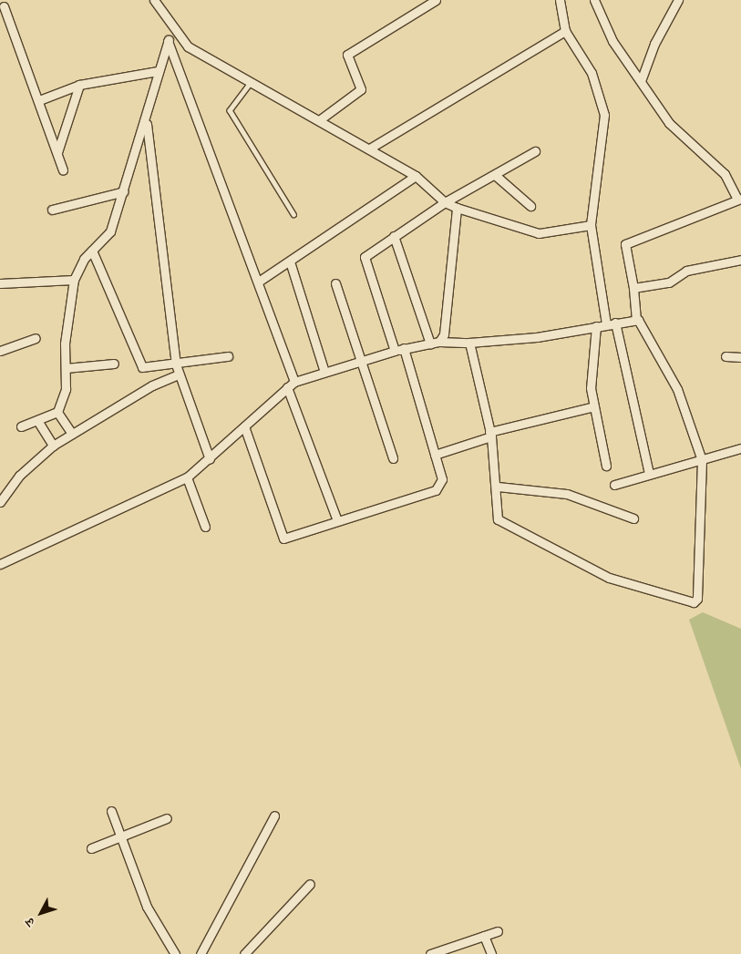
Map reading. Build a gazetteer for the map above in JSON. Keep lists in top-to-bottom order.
{
  "north": "bottom left"
}
